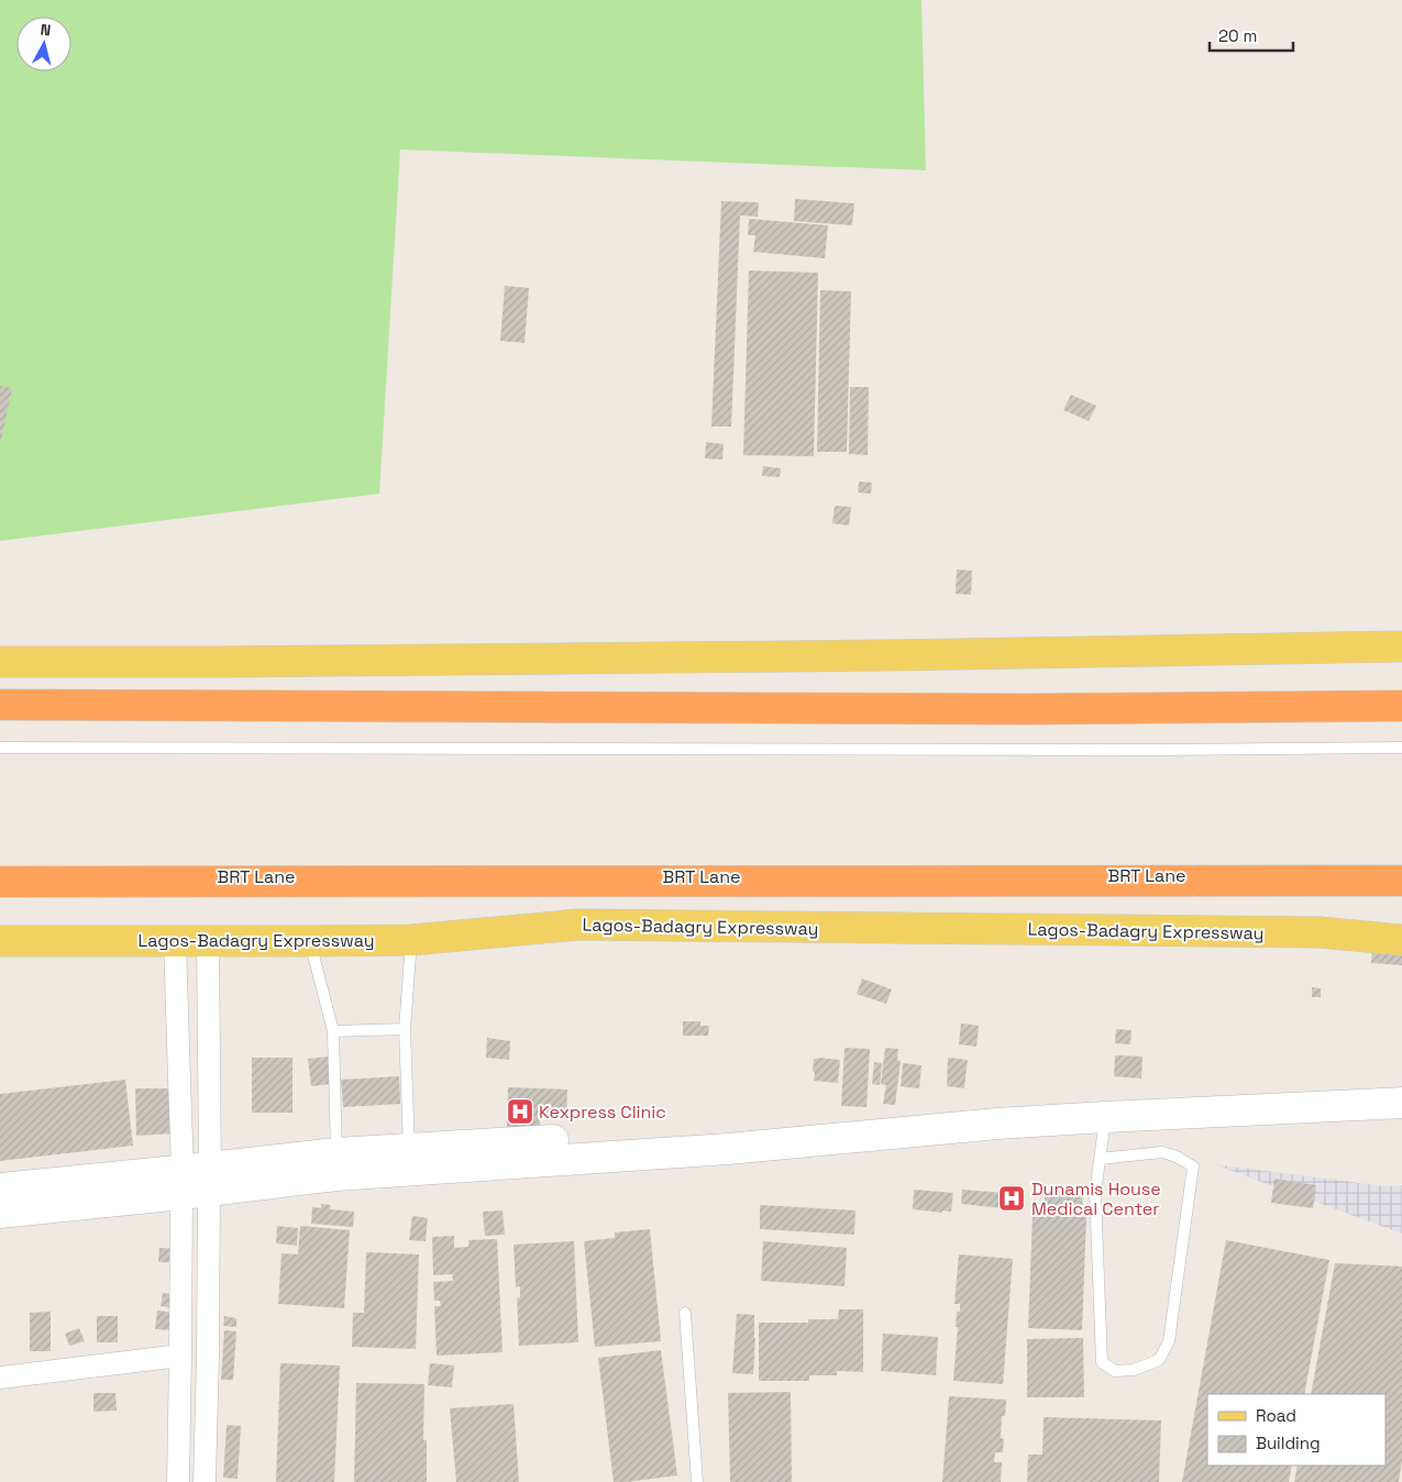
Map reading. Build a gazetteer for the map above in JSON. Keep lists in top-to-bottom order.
{
  "streets": {
    "main road": ["Lagos-Badagry Expressway"],
    "lane": ["BRT Lane"]
  },
  "places": {
    "hospital": ["Kexpress Clinic", "Dunamis House Medical Center"]
  },
  "legend": ["Road", "Building"],
  "scale_bar": "20 m",
  "north": "top"
}
